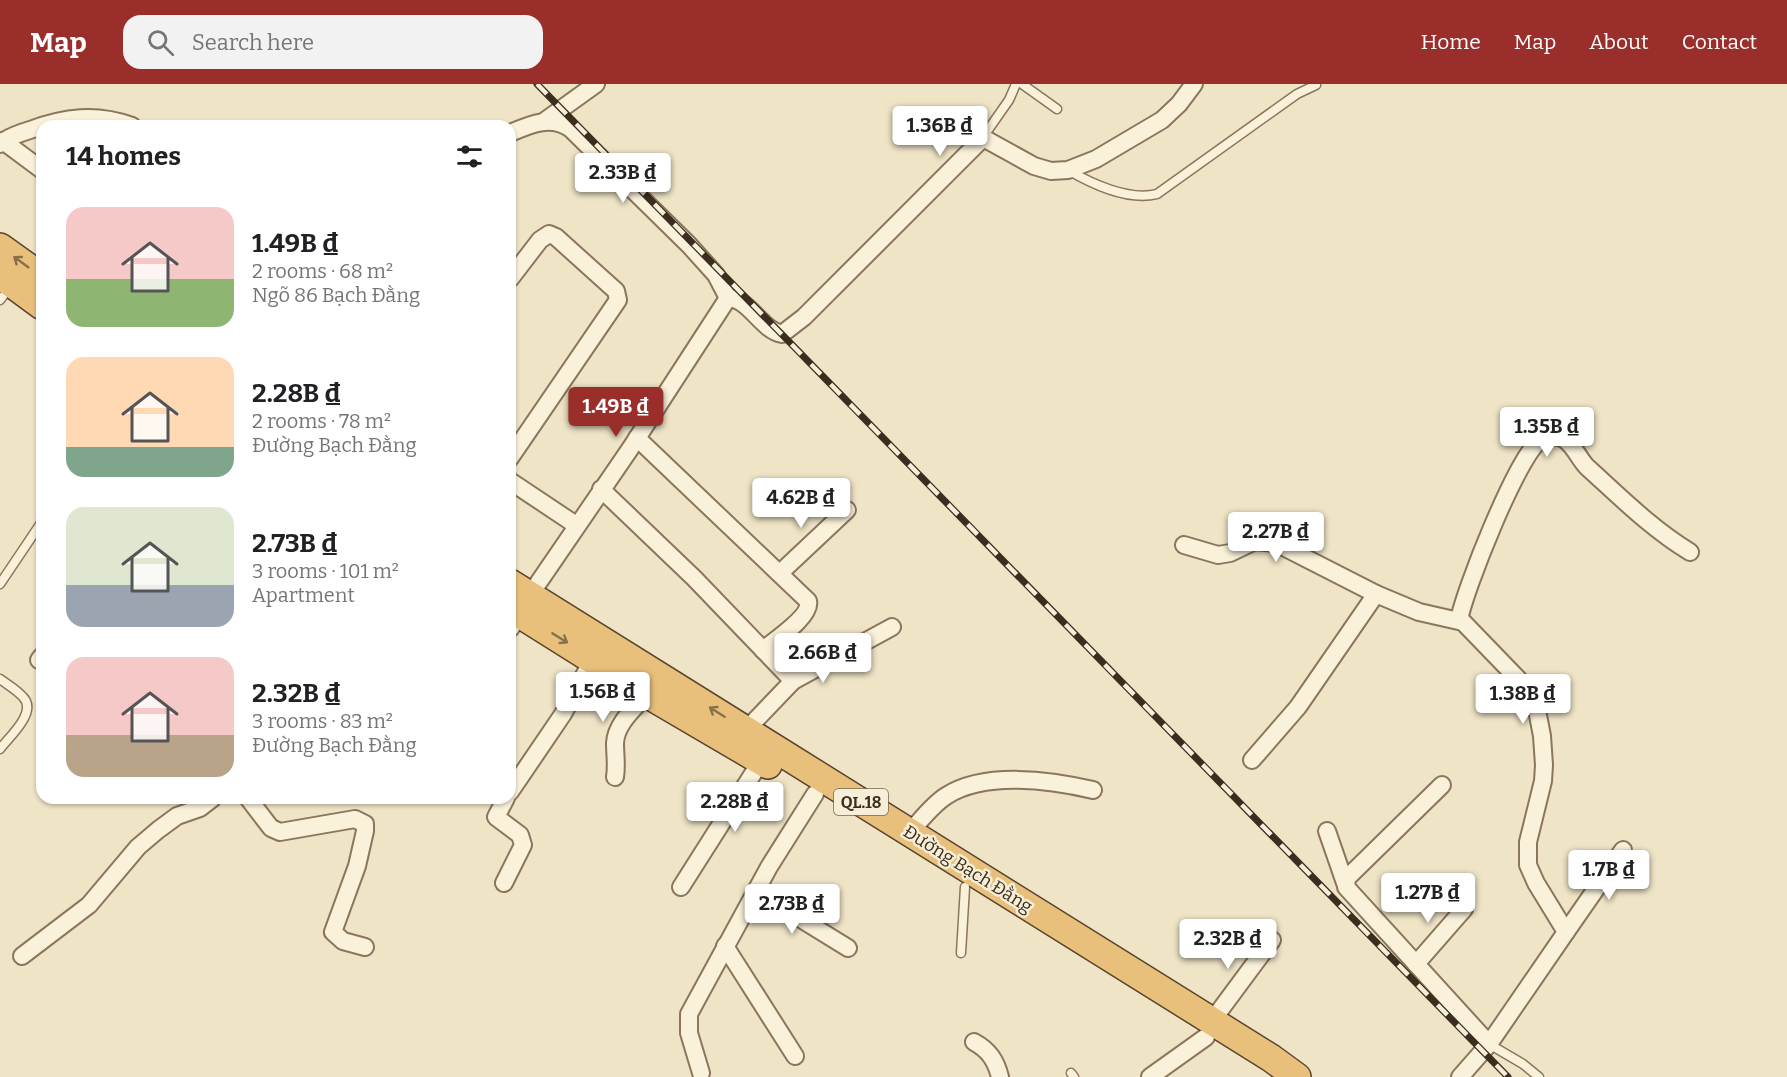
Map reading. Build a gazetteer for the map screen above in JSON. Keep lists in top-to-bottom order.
{
  "streets": {
    "highway": ["QL.18", "Đường Bạch Đằng"]
  },
  "crossings": [
    ["QL.18", "Đường Bạch Đằng"]
  ],
  "page": {
    "header": "Map",
    "search": "Search here",
    "nav": [
      "Home",
      "Map",
      "About",
      "Contact"
    ],
    "price": [
      "1.36B ₫",
      "2.33B ₫",
      "1.49B ₫",
      "1.35B ₫",
      "4.62B ₫",
      "2.27B ₫",
      "2.66B ₫",
      "1.56B ₫",
      "1.38B ₫",
      "2.28B ₫",
      "1.7B ₫",
      "1.27B ₫",
      "2.73B ₫",
      "2.32B ₫"
    ],
    "heading": "14 homes",
    "list": [
      {
        "name": "1.49B ₫",
        "note": "2 rooms · 68 m² · Ngõ 86 Bạch Đằng"
      },
      {
        "name": "2.28B ₫",
        "note": "2 rooms · 78 m² · Đường Bạch Đằng"
      },
      {
        "name": "2.73B ₫",
        "note": "3 rooms · 101 m² · Apartment"
      },
      {
        "name": "2.32B ₫",
        "note": "3 rooms · 83 m² · Đường Bạch Đằng"
      }
    ]
  }
}
